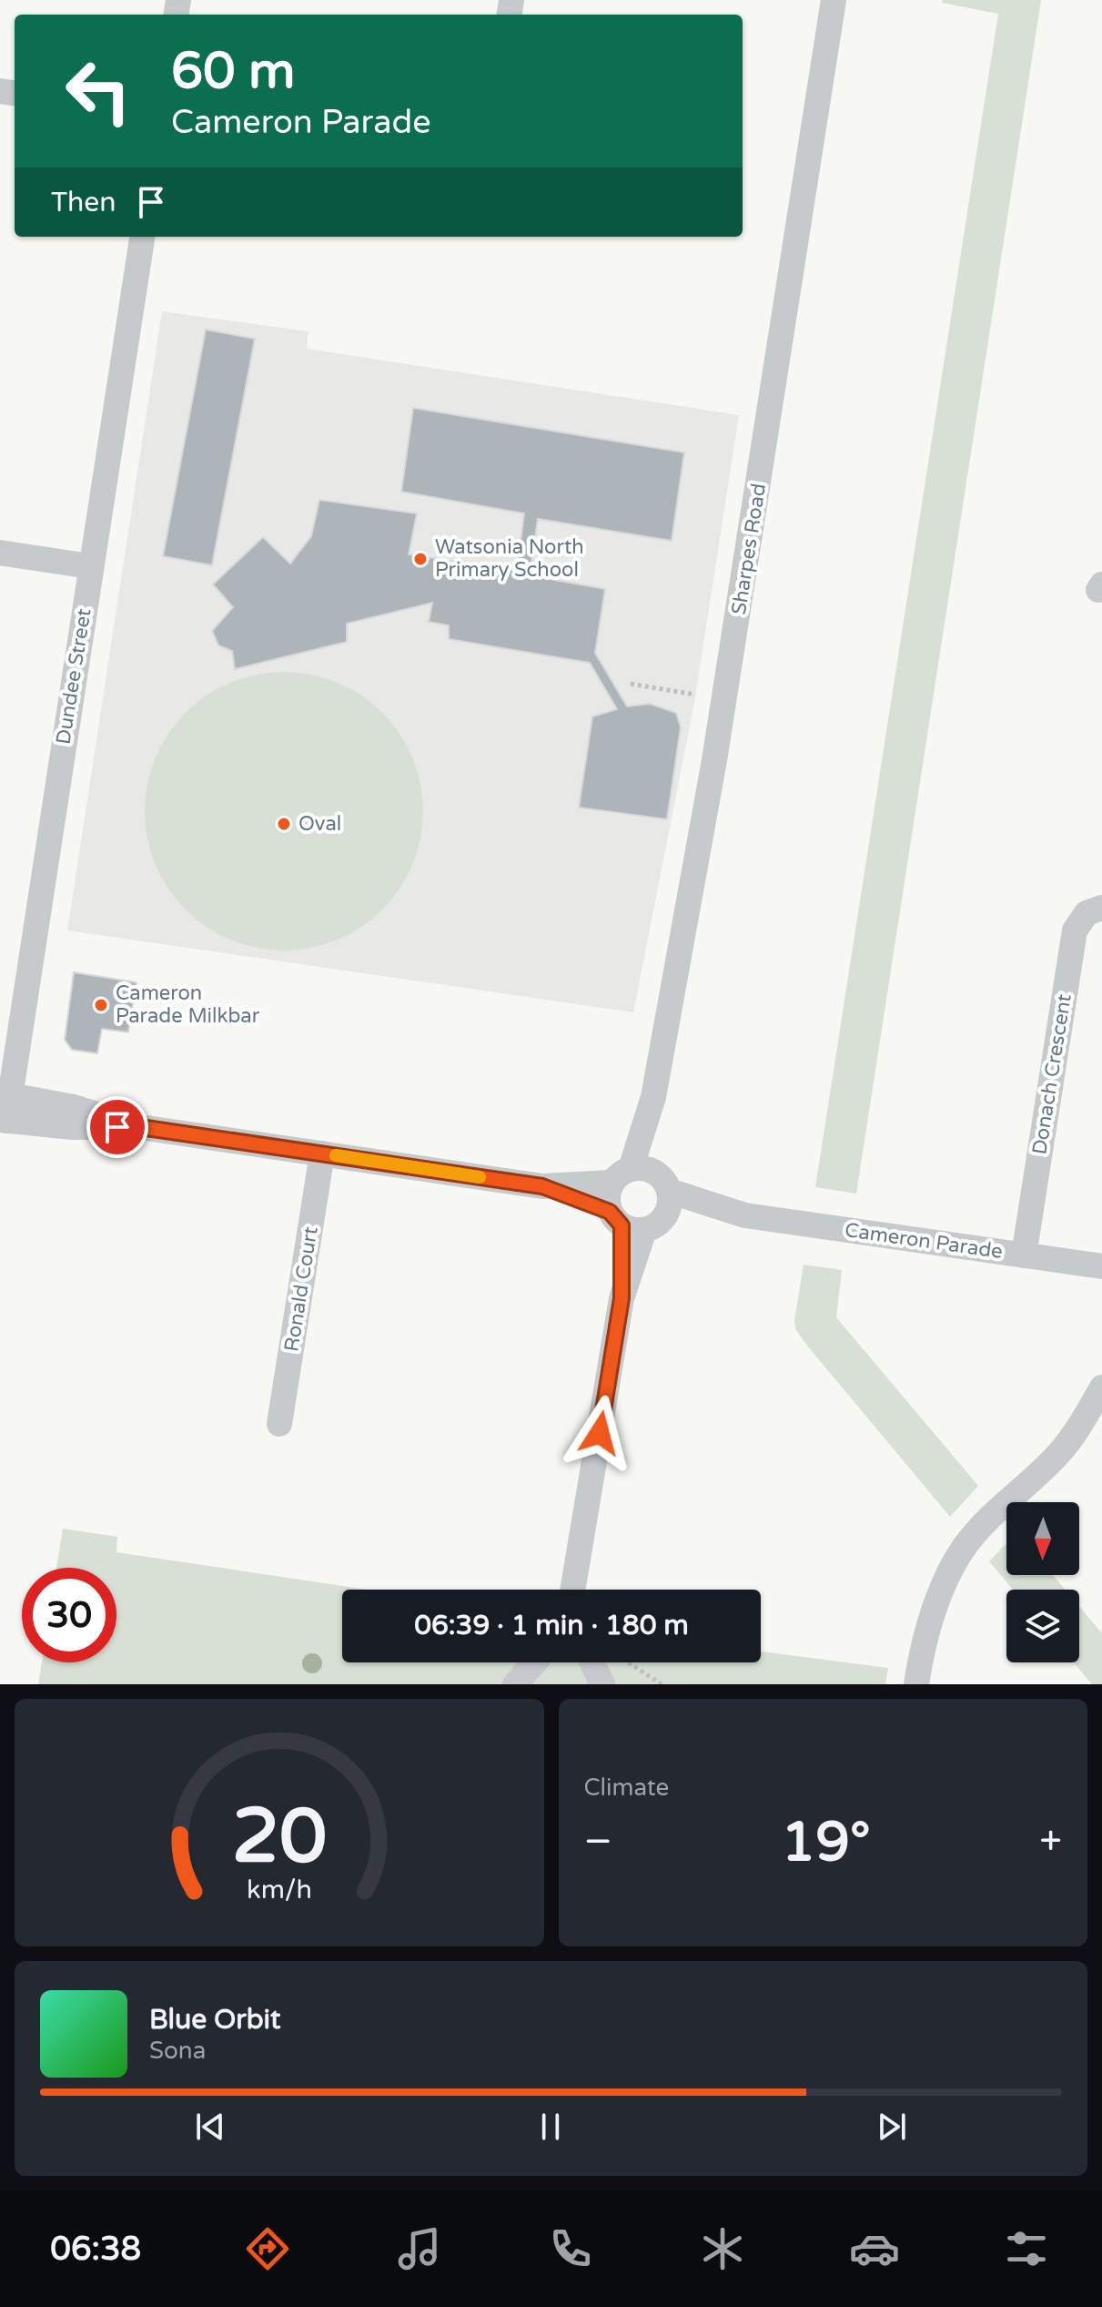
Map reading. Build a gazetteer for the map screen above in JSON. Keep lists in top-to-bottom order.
{
  "streets": {
    "street": [
      "Sharpes Road",
      "Dundee Street",
      "Donach Crescent",
      "Cameron Parade",
      "Ronald Court"
    ]
  },
  "crossings": [
    ["Sharpes Road", "Cameron Parade"],
    ["Dundee Street", "Cameron Parade"],
    ["Donach Crescent", "Cameron Parade"],
    ["Cameron Parade", "Ronald Court"]
  ],
  "places": ["Watsonia North Primary School", "Oval", "Cameron Parade Milkbar"],
  "north": "bottom",
  "page": {
    "turn": ["60 m", "Cameron Parade"],
    "then": "Then",
    "limit": "30",
    "trip": "06:39 · 1 min · 180 m",
    "tile": "Climate",
    "heat": ["−", "19°", "+"],
    "song": ["Blue Orbit", "Sona"],
    "tabs": "06:38",
    "gauge": ["20", "km/h"]
  }
}
